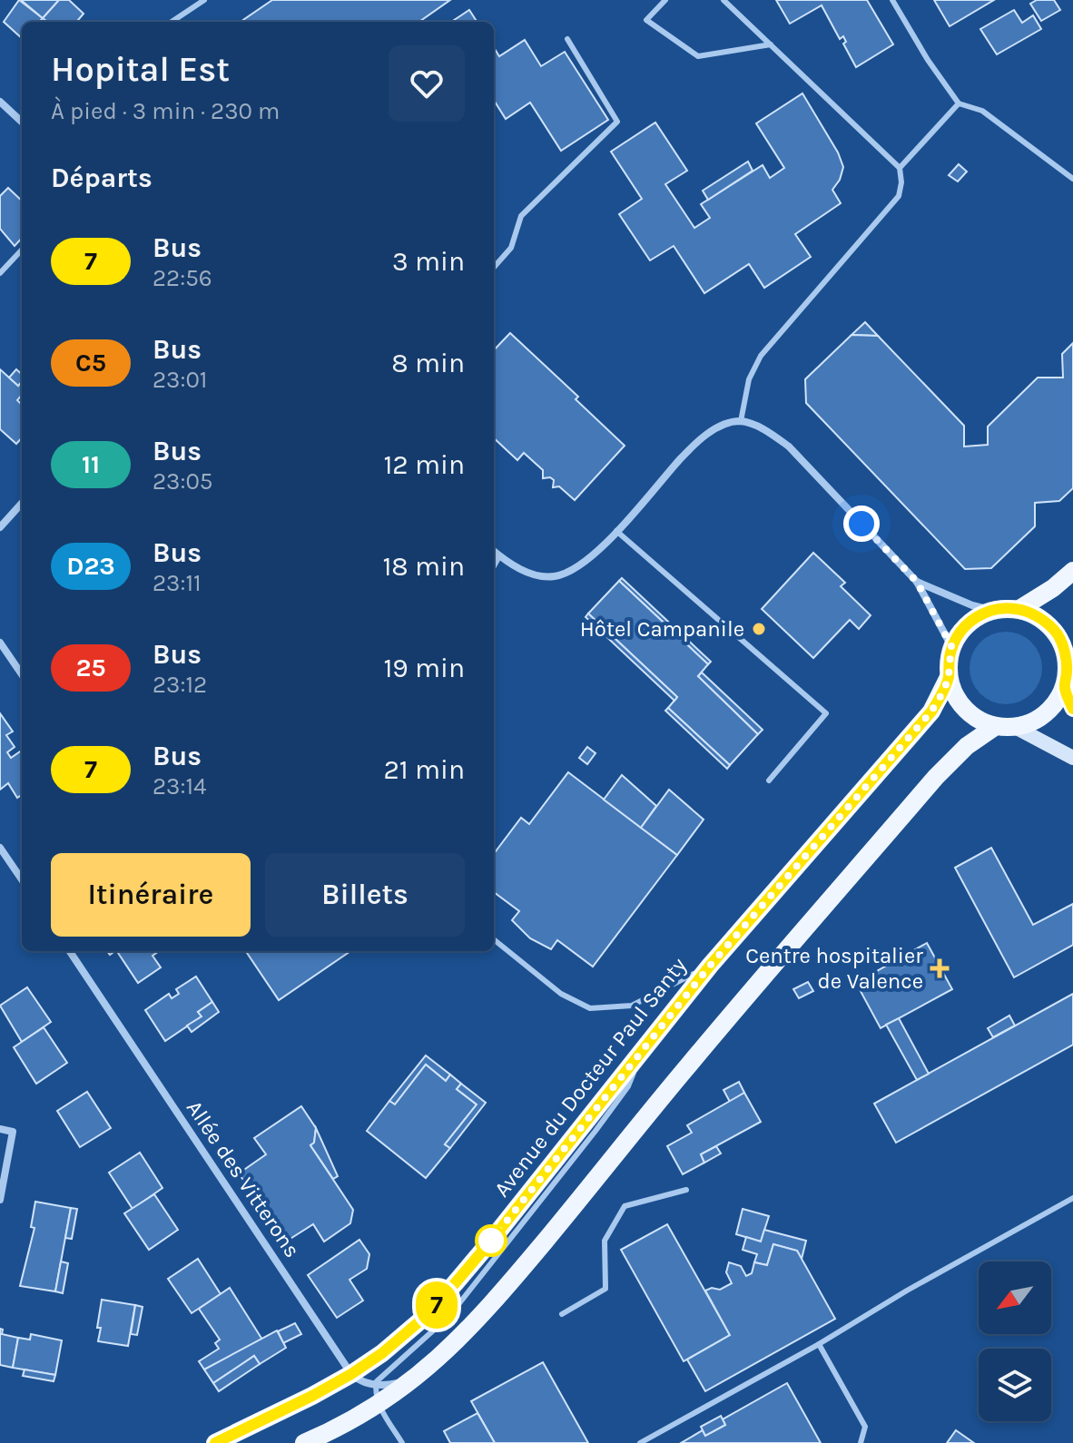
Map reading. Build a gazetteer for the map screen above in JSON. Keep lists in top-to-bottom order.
{
  "streets": {
    "main road": ["Avenue du Docteur Paul Santy"],
    "street": ["Allée des Vitterons"]
  },
  "crossings": [
    ["Avenue du Docteur Paul Santy", "Allée des Vitterons"]
  ],
  "places": {
    "other": ["Hôtel Campanile"],
    "health": ["Centre hospitalier de Valence"]
  },
  "lines": ["bus line 7"],
  "north": "bottom left",
  "page": {
    "on_map": "7",
    "heading": [
      ["Hopital Est", "À pied · 3 min · 230 m"],
      "Départs"
    ],
    "list": [
      {
        "mark": "7",
        "name": "Bus",
        "note": "22:56",
        "value": "3 min"
      },
      {
        "mark": "C5",
        "name": "Bus",
        "note": "23:01",
        "value": "8 min"
      },
      {
        "mark": "11",
        "name": "Bus",
        "note": "23:05",
        "value": "12 min"
      },
      {
        "mark": "D23",
        "name": "Bus",
        "note": "23:11",
        "value": "18 min"
      },
      {
        "mark": "25",
        "name": "Bus",
        "note": "23:12",
        "value": "19 min"
      },
      {
        "mark": "7",
        "name": "Bus",
        "note": "23:14",
        "value": "21 min"
      }
    ],
    "buttons": ["Itinéraire", "Billets"]
  }
}
